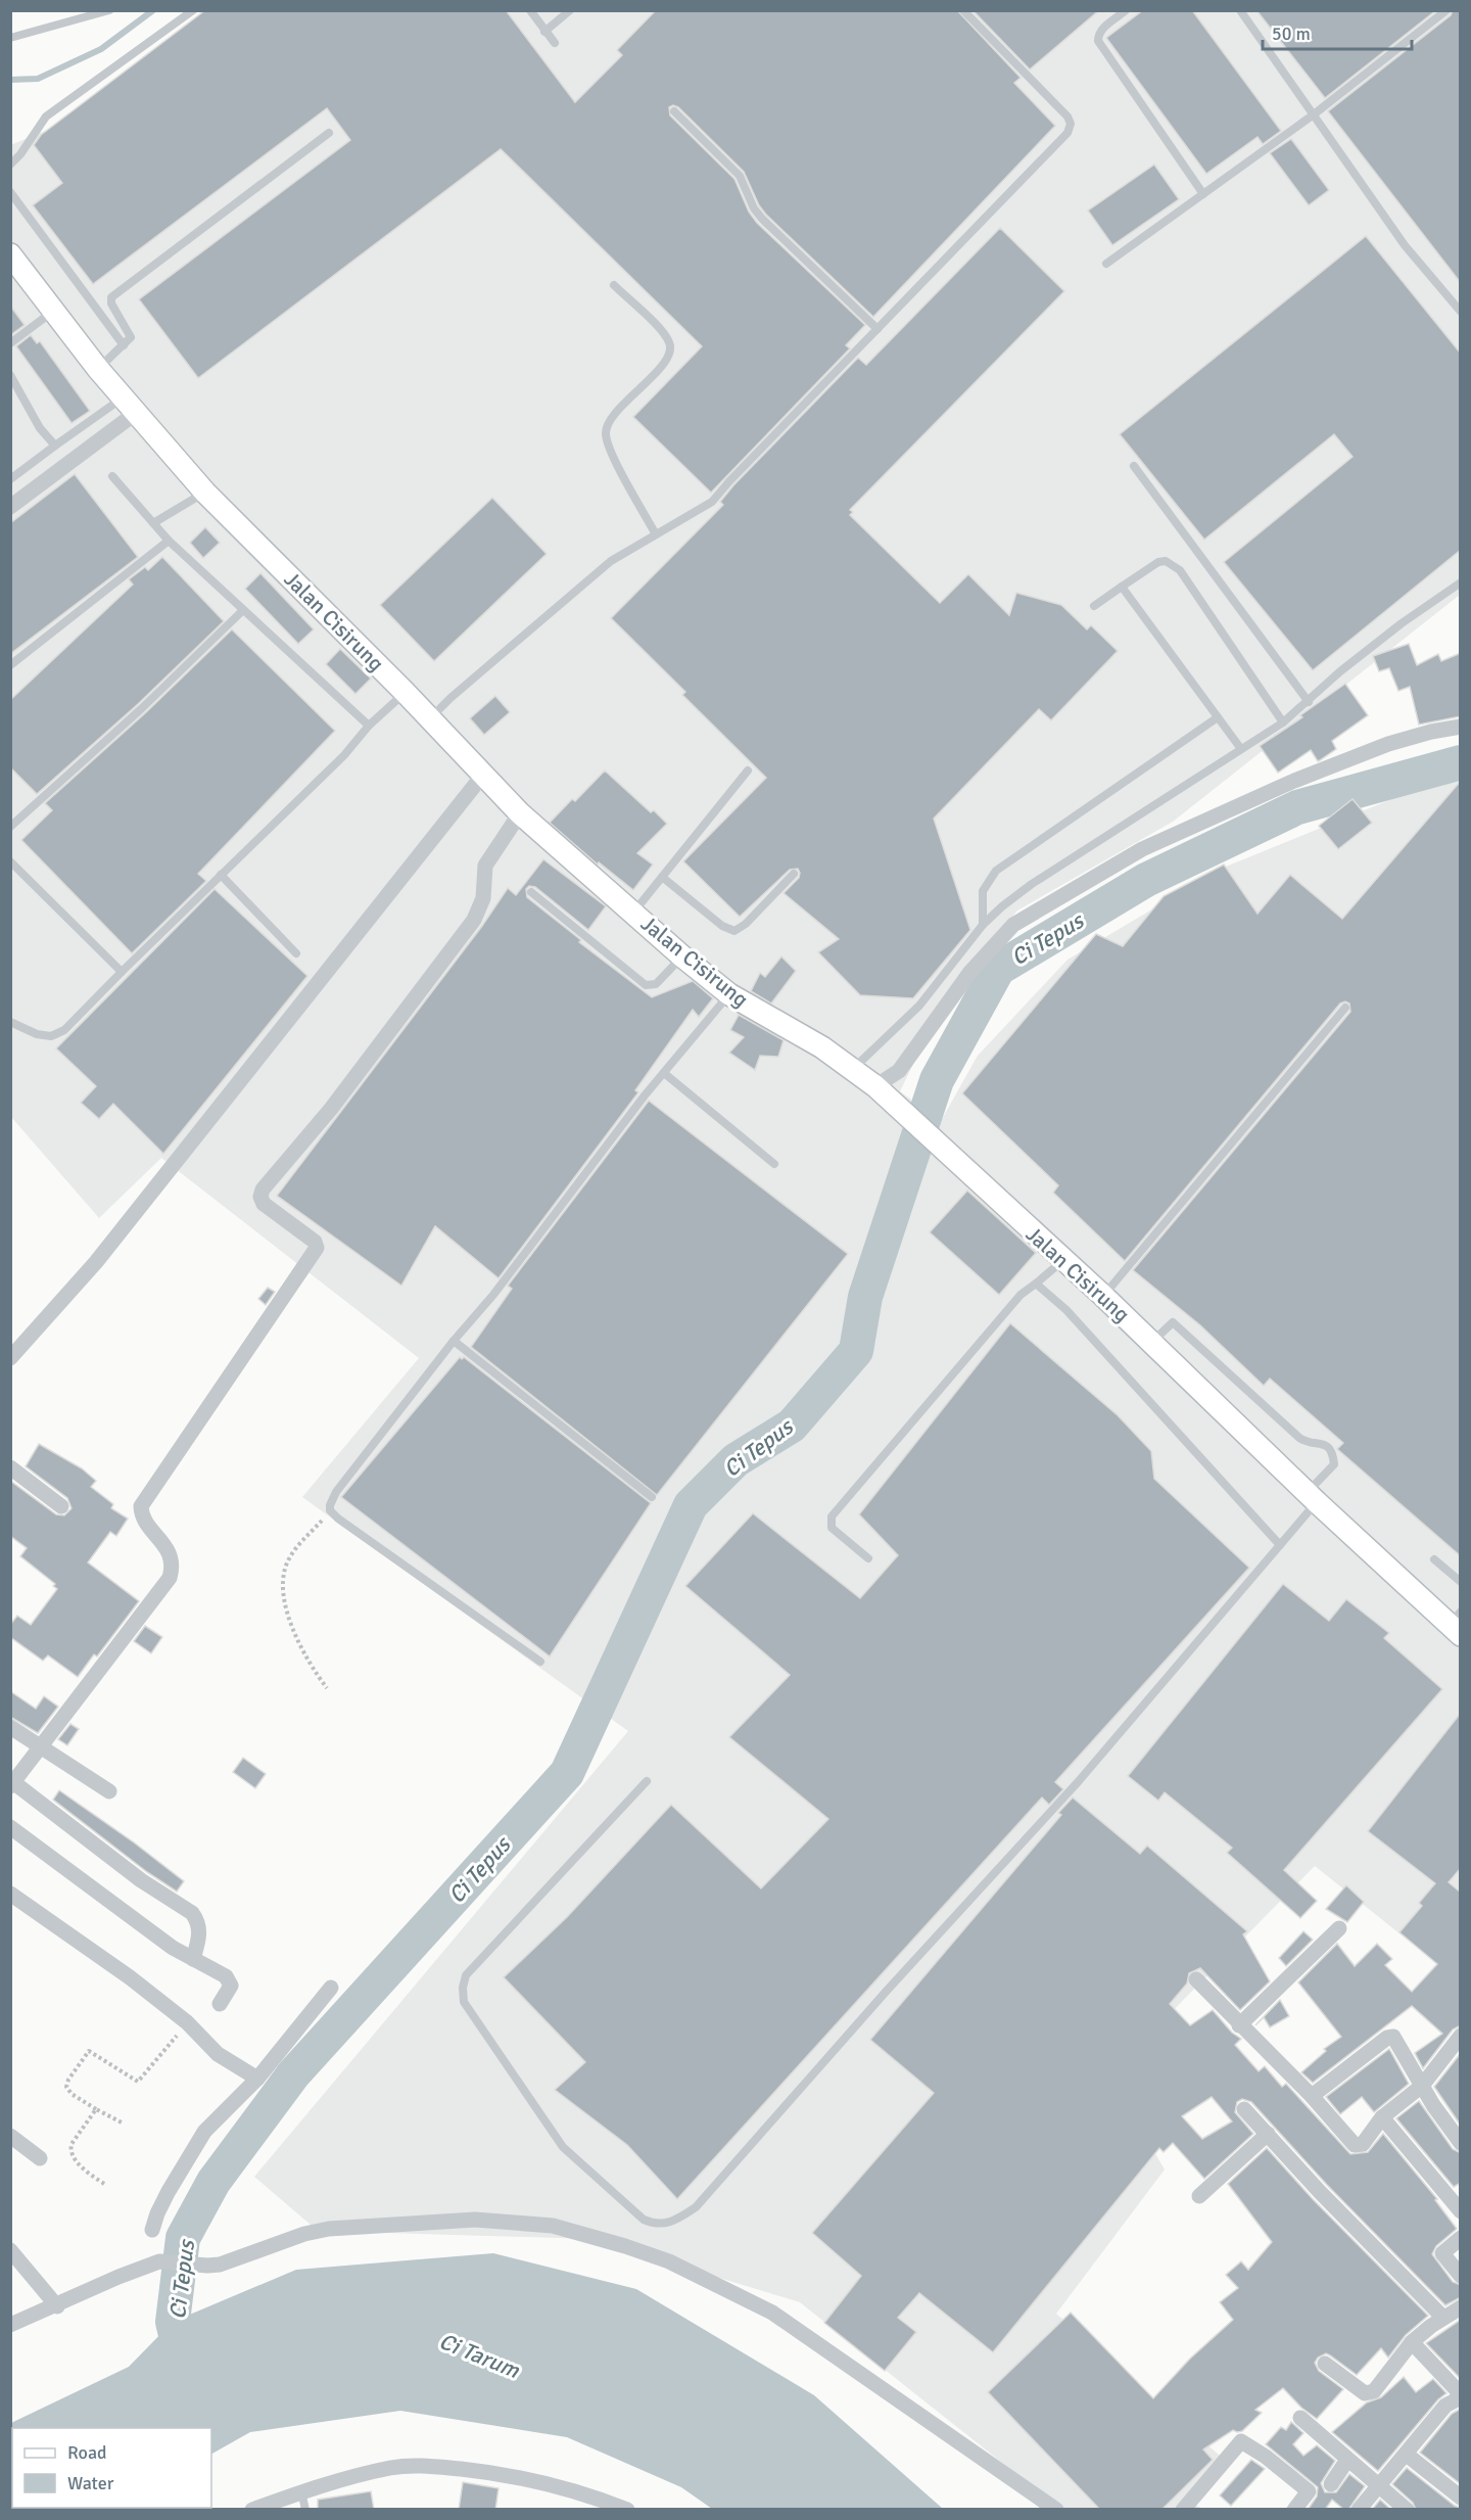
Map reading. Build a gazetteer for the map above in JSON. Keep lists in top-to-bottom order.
{
  "streets": {
    "main road": ["Jalan Cisirung"]
  },
  "water": ["Ci Tepus", "Ci Tarum"],
  "legend": ["Road", "Water"],
  "scale_bar": "50 m"
}
